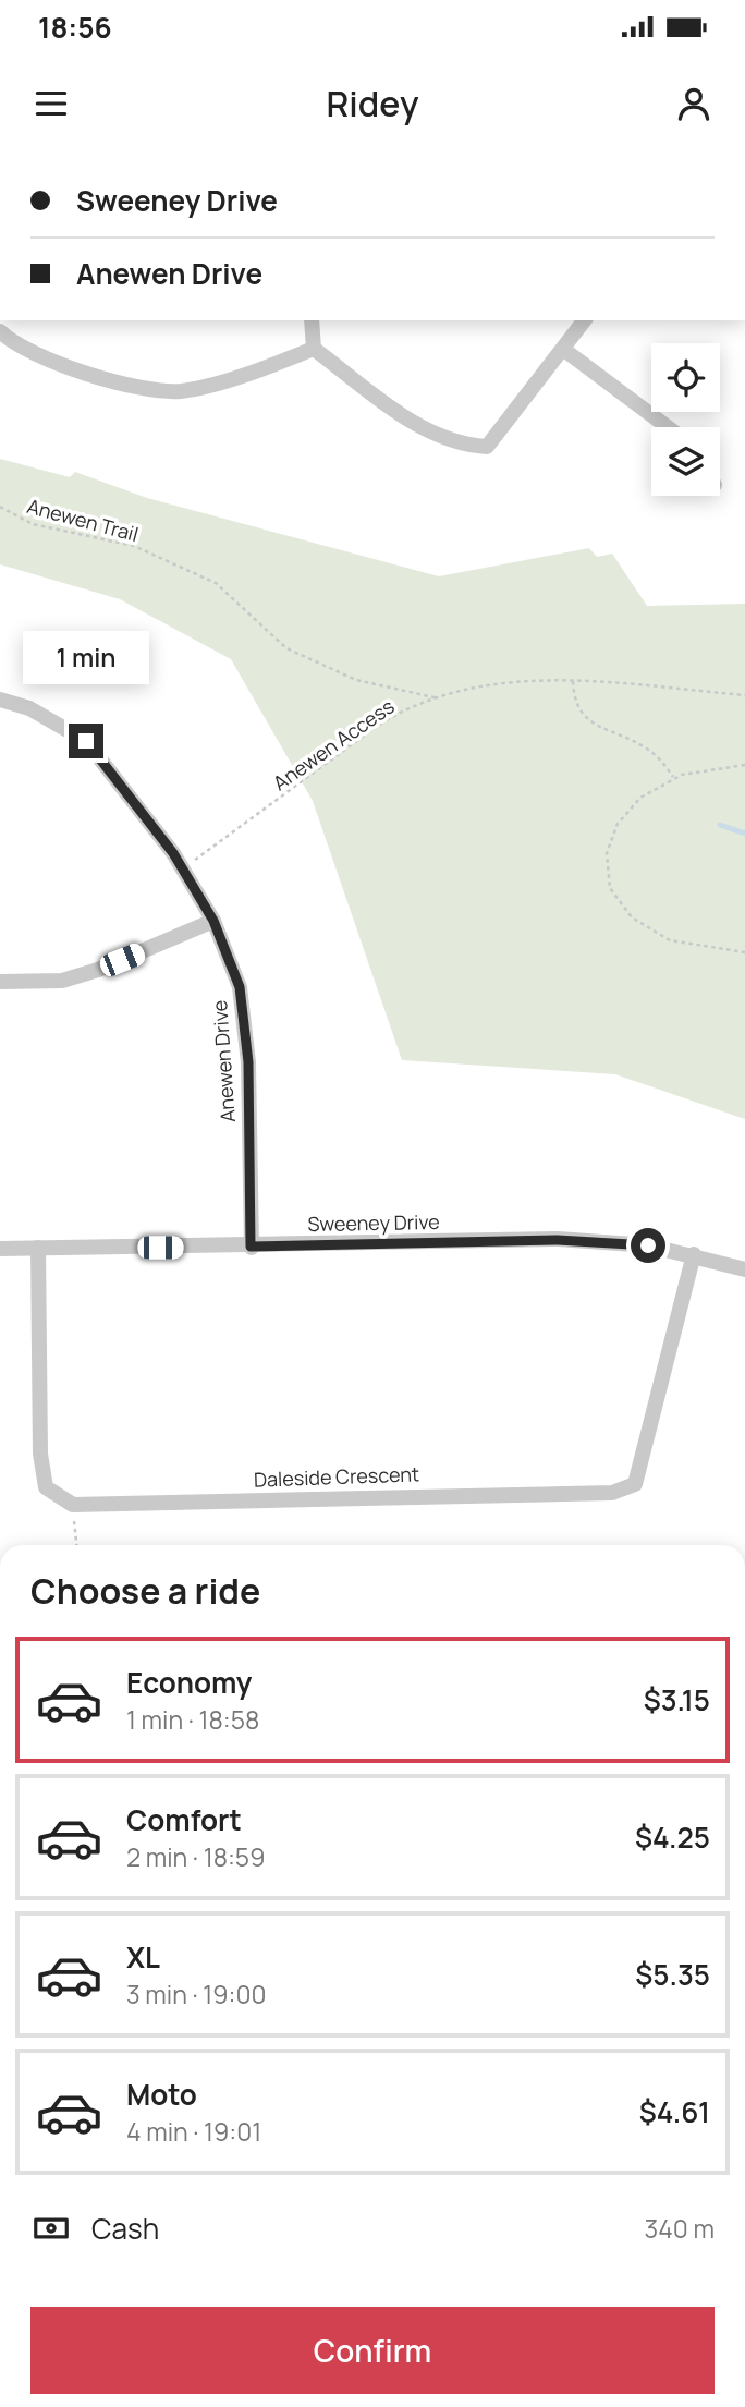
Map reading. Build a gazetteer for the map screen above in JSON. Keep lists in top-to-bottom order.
{
  "streets": {
    "street": ["Anewen Drive", "Sweeney Drive", "Daleside Crescent"],
    "path": ["Anewen Trail", "Anewen Access"]
  },
  "crossings": [
    ["Anewen Trail", "Anewen Access"],
    ["Anewen Access", "Anewen Drive"],
    ["Anewen Drive", "Sweeney Drive"],
    ["Sweeney Drive", "Daleside Crescent"]
  ],
  "page": {
    "status": "18:56",
    "header": "Ridey",
    "banner": ["Sweeney Drive", "Anewen Drive"],
    "bubble": "1 min",
    "heading": "Choose a ride",
    "list": [
      {
        "name": "Economy",
        "note": "1 min · 18:58",
        "value": "$3.15"
      },
      {
        "name": "Comfort",
        "note": "2 min · 18:59",
        "value": "$4.25"
      },
      {
        "name": "XL",
        "note": "3 min · 19:00",
        "value": "$5.35"
      },
      {
        "name": "Moto",
        "note": "4 min · 19:01",
        "value": "$4.61"
      }
    ],
    "pay": ["Cash", "340 m"],
    "buttons": "Confirm"
  }
}
